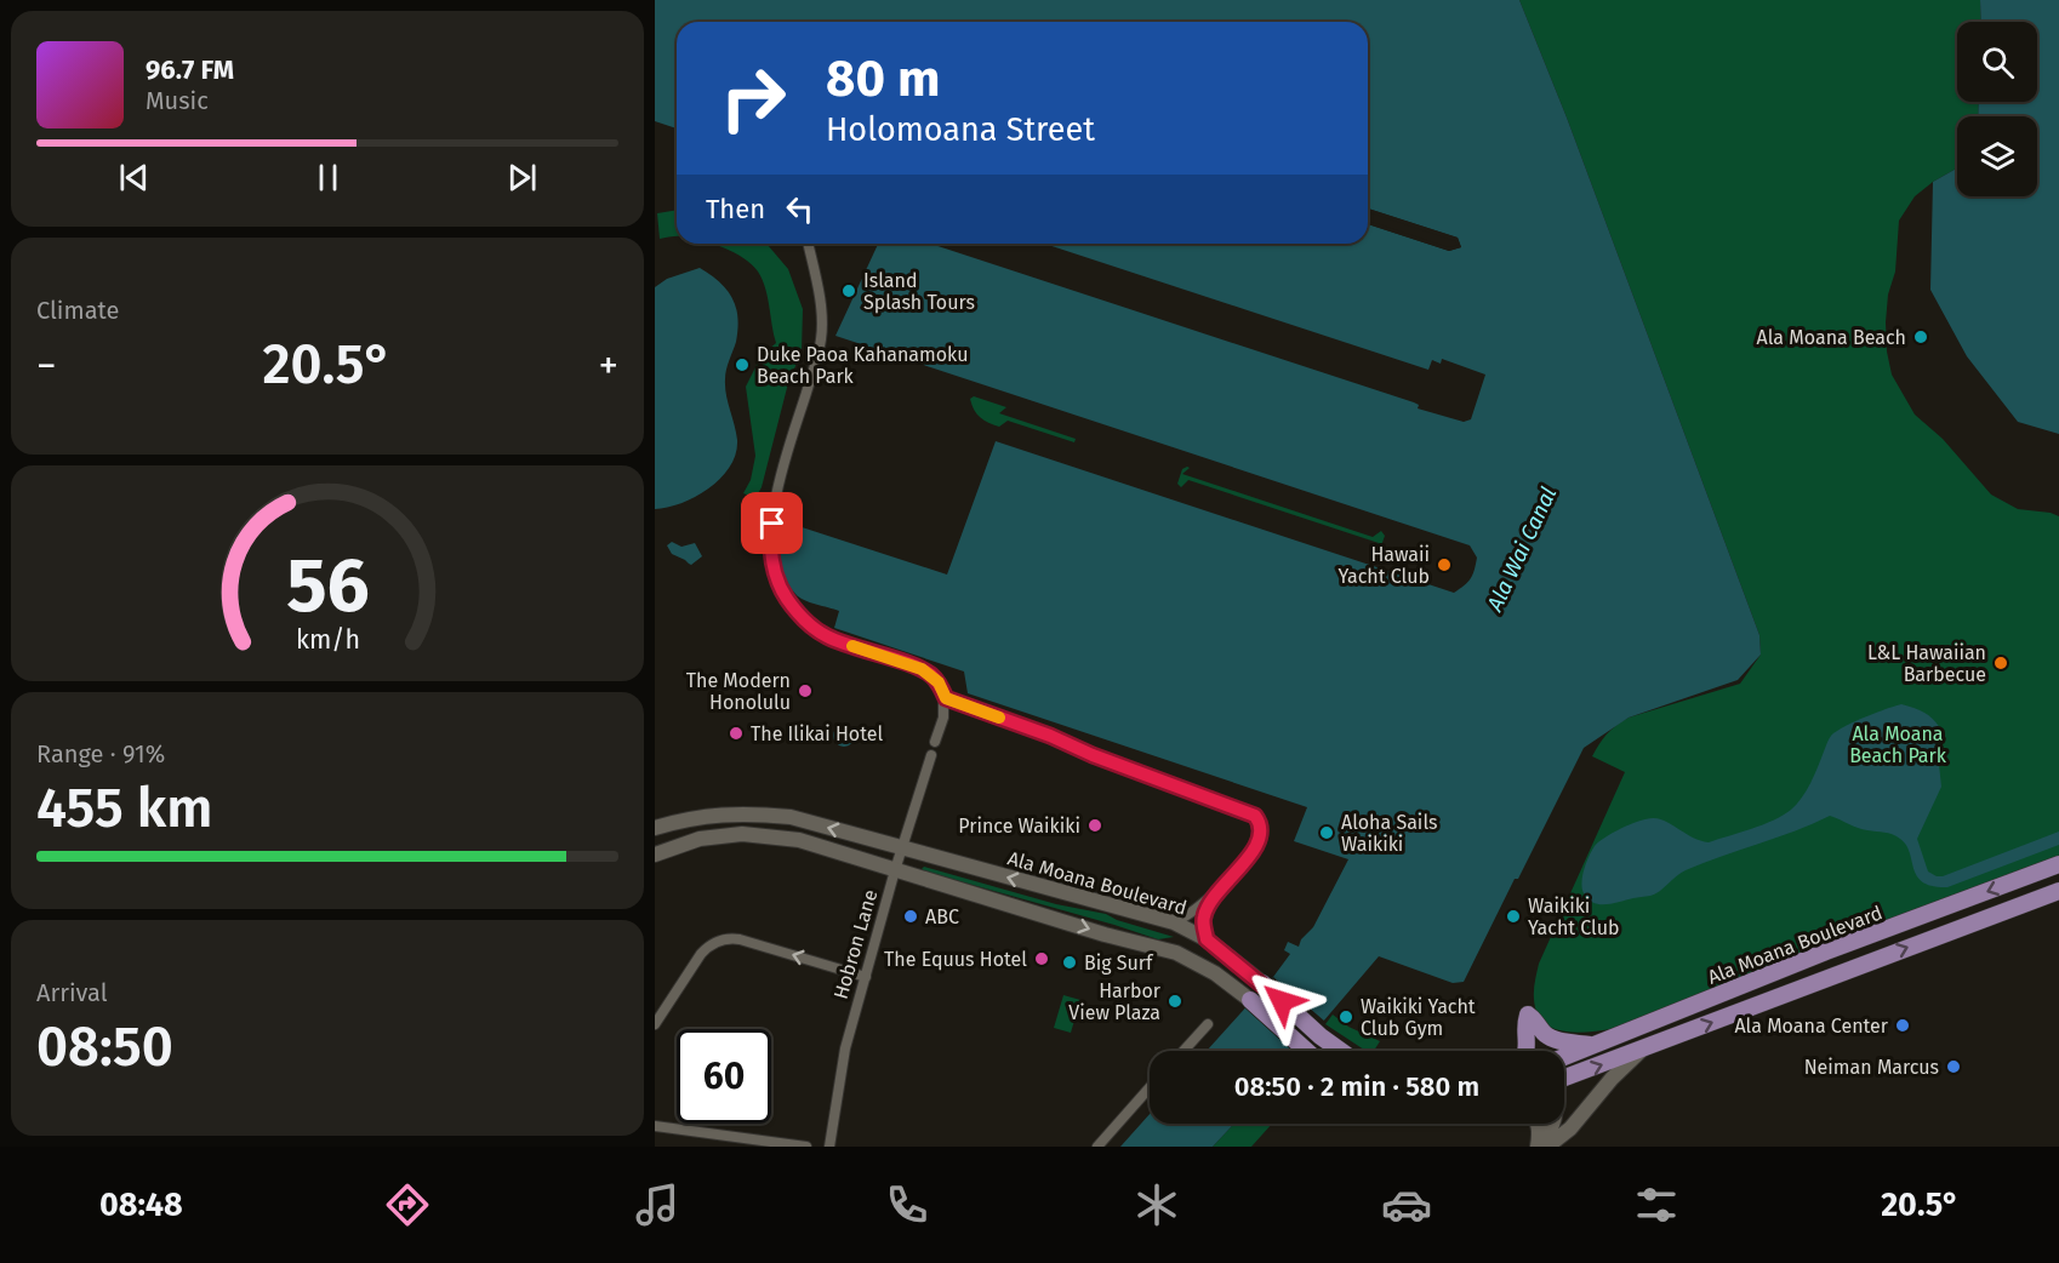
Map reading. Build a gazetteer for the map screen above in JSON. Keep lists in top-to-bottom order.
{
  "streets": {
    "main road": ["Ala Moana Boulevard"],
    "street": ["Hobron Lane"]
  },
  "crossings": [
    ["Ala Moana Boulevard", "Hobron Lane"]
  ],
  "water": ["Ala Wai Canal"],
  "parks": ["Ala Moana Beach Park"],
  "places": [
    "Island Splash Tours",
    "Ala Moana Beach",
    "Duke Paoa Kahanamoku Beach Park",
    "Hawaii Yacht Club",
    "L&L Hawaiian Barbecue",
    "The Modern Honolulu",
    "The Ilikai Hotel",
    "Prince Waikiki",
    "Aloha Sails Waikiki",
    "ABC",
    "Waikiki Yacht Club",
    "The Equus Hotel",
    "Big Surf",
    "Harbor View Plaza",
    "Waikiki Yacht Club Gym",
    "Ala Moana Center",
    "Neiman Marcus"
  ],
  "page": {
    "turn": ["80 m", "Holomoana Street"],
    "song": ["96.7 FM", "Music"],
    "then": "Then",
    "tile": [
      "Climate",
      ["Range · 91%", "455 km"],
      ["Arrival", "08:50"]
    ],
    "heat": ["−", "20.5°", "+"],
    "limit": "60",
    "trip": "08:50 · 2 min · 580 m",
    "tabs": ["08:48", "20.5°"],
    "gauge": ["56", "km/h"]
  }
}
